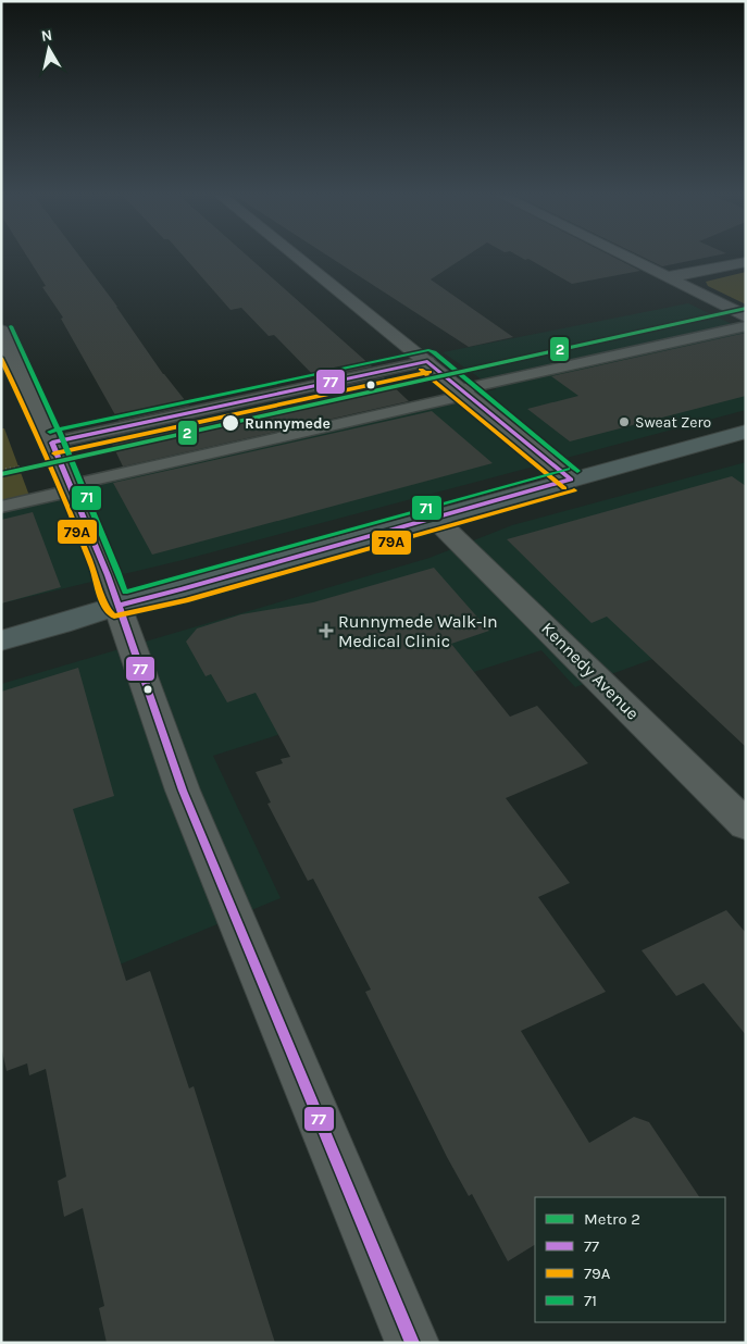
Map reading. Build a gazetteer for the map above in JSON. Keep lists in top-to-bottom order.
{
  "streets": {
    "street": ["Kennedy Avenue"]
  },
  "places": {
    "other": ["Sweat Zero", "Runnymede"],
    "health": ["Runnymede Walk-In Medical Clinic"]
  },
  "lines": [
    "metro line 2",
    "transit line 71",
    "transit line 79A",
    "transit line 77"
  ],
  "legend": [
    "Metro 2",
    "77",
    "79A",
    "71"
  ],
  "north": "top"
}
